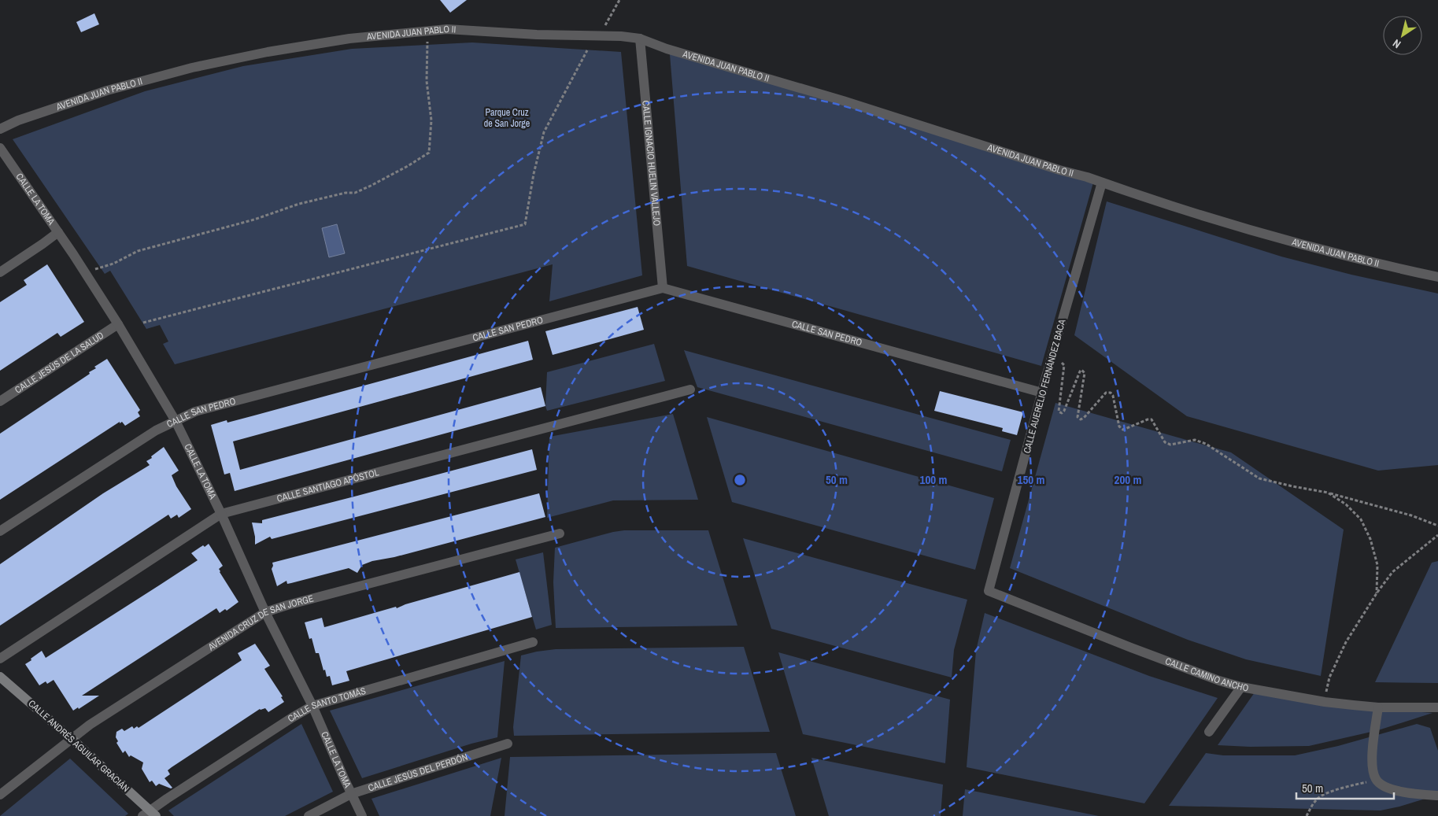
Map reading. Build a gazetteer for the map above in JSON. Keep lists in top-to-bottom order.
{
  "streets": {
    "main road": ["CALLE ANDRÉS AGUILAR GRACIÁN"],
    "street": [
      "AVENIDA JUAN PABLO II",
      "CALLE IGNACIO HUELIN VALLEJO",
      "CALLE LA TOMA",
      "CALLE SAN PEDRO",
      "CALLE JESÚS DE LA SALUD",
      "CALLE AUERELIO FERNÁNDEZ BACA",
      "CALLE SANTIAGO APÓSTOL",
      "AVENIDA CRUZ DE SAN JORGE",
      "CALLE CAMINO ANCHO",
      "CALLE SANTO TOMÁS",
      "CALLE JESÚS DEL PERDÓN"
    ]
  },
  "crossings": [
    ["AVENIDA JUAN PABLO II", "CALLE IGNACIO HUELIN VALLEJO"],
    ["AVENIDA JUAN PABLO II", "CALLE AUERELIO FERNÁNDEZ BACA"],
    ["CALLE IGNACIO HUELIN VALLEJO", "CALLE SAN PEDRO"],
    ["CALLE LA TOMA", "CALLE SAN PEDRO"],
    ["CALLE LA TOMA", "CALLE JESÚS DE LA SALUD"],
    ["CALLE LA TOMA", "CALLE SANTIAGO APÓSTOL"],
    ["CALLE LA TOMA", "AVENIDA CRUZ DE SAN JORGE"],
    ["CALLE LA TOMA", "CALLE SANTO TOMÁS"],
    ["CALLE LA TOMA", "CALLE JESÚS DEL PERDÓN"],
    ["CALLE SAN PEDRO", "CALLE AUERELIO FERNÁNDEZ BACA"],
    ["CALLE AUERELIO FERNÁNDEZ BACA", "CALLE CAMINO ANCHO"],
    ["AVENIDA CRUZ DE SAN JORGE", "CALLE ANDRÉS AGUILAR GRACIÁN"],
    ["CALLE SANTO TOMÁS", "CALLE ANDRÉS AGUILAR GRACIÁN"]
  ],
  "parks": ["Parque Cruz de San Jorge"],
  "scale_bar": "50 m",
  "north": "bottom left",
  "rings": [
    "50 m",
    "100 m",
    "150 m",
    "200 m"
  ]
}
